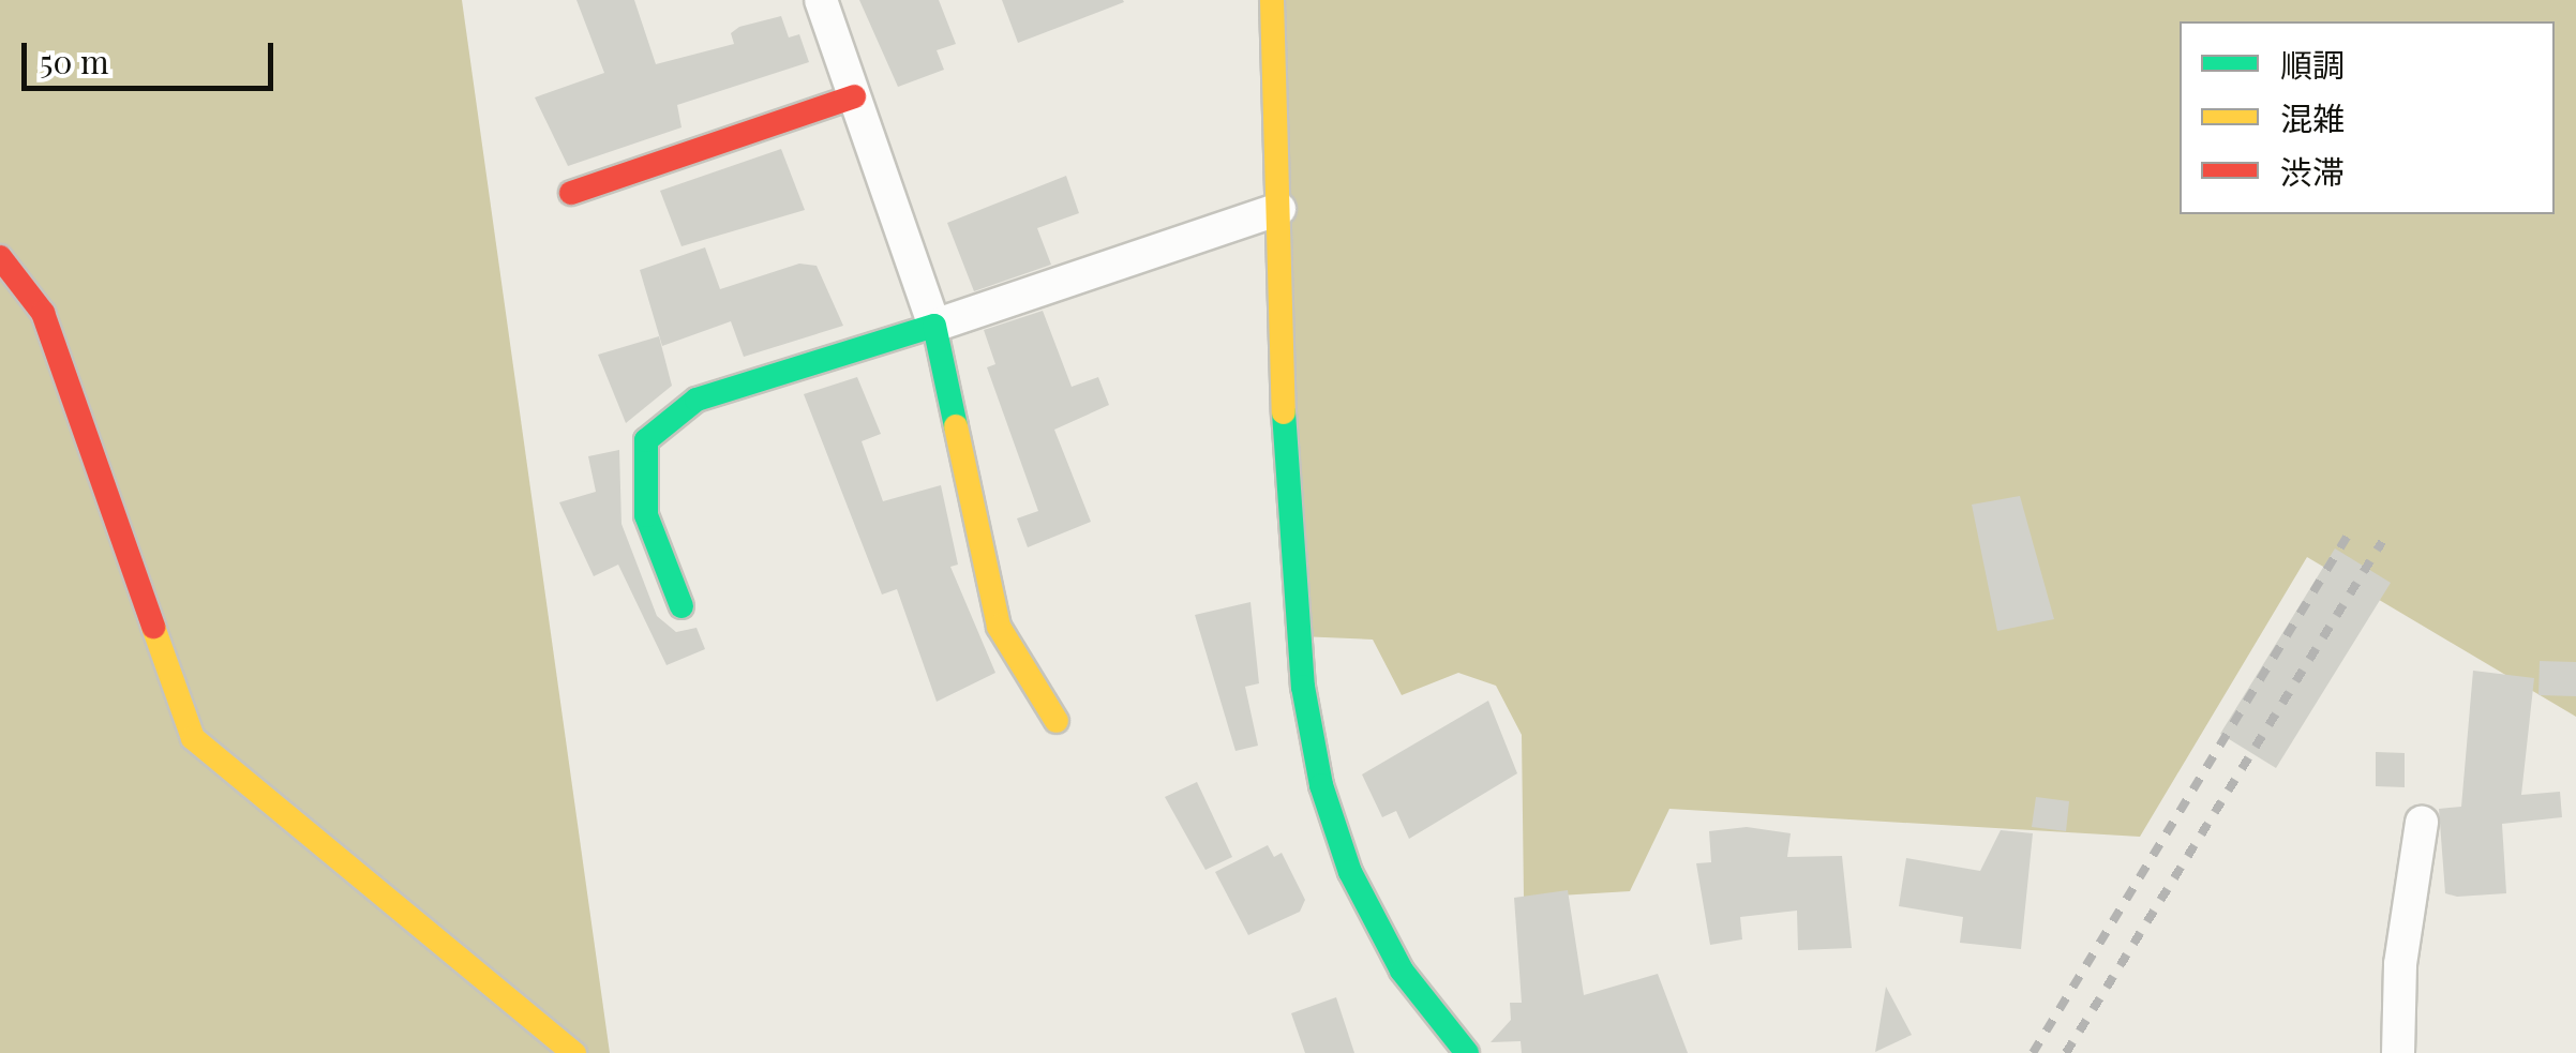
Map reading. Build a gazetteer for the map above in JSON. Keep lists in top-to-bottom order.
{
  "legend": ["順調", "混雑", "渋滞"],
  "scale_bar": "50 m"
}
